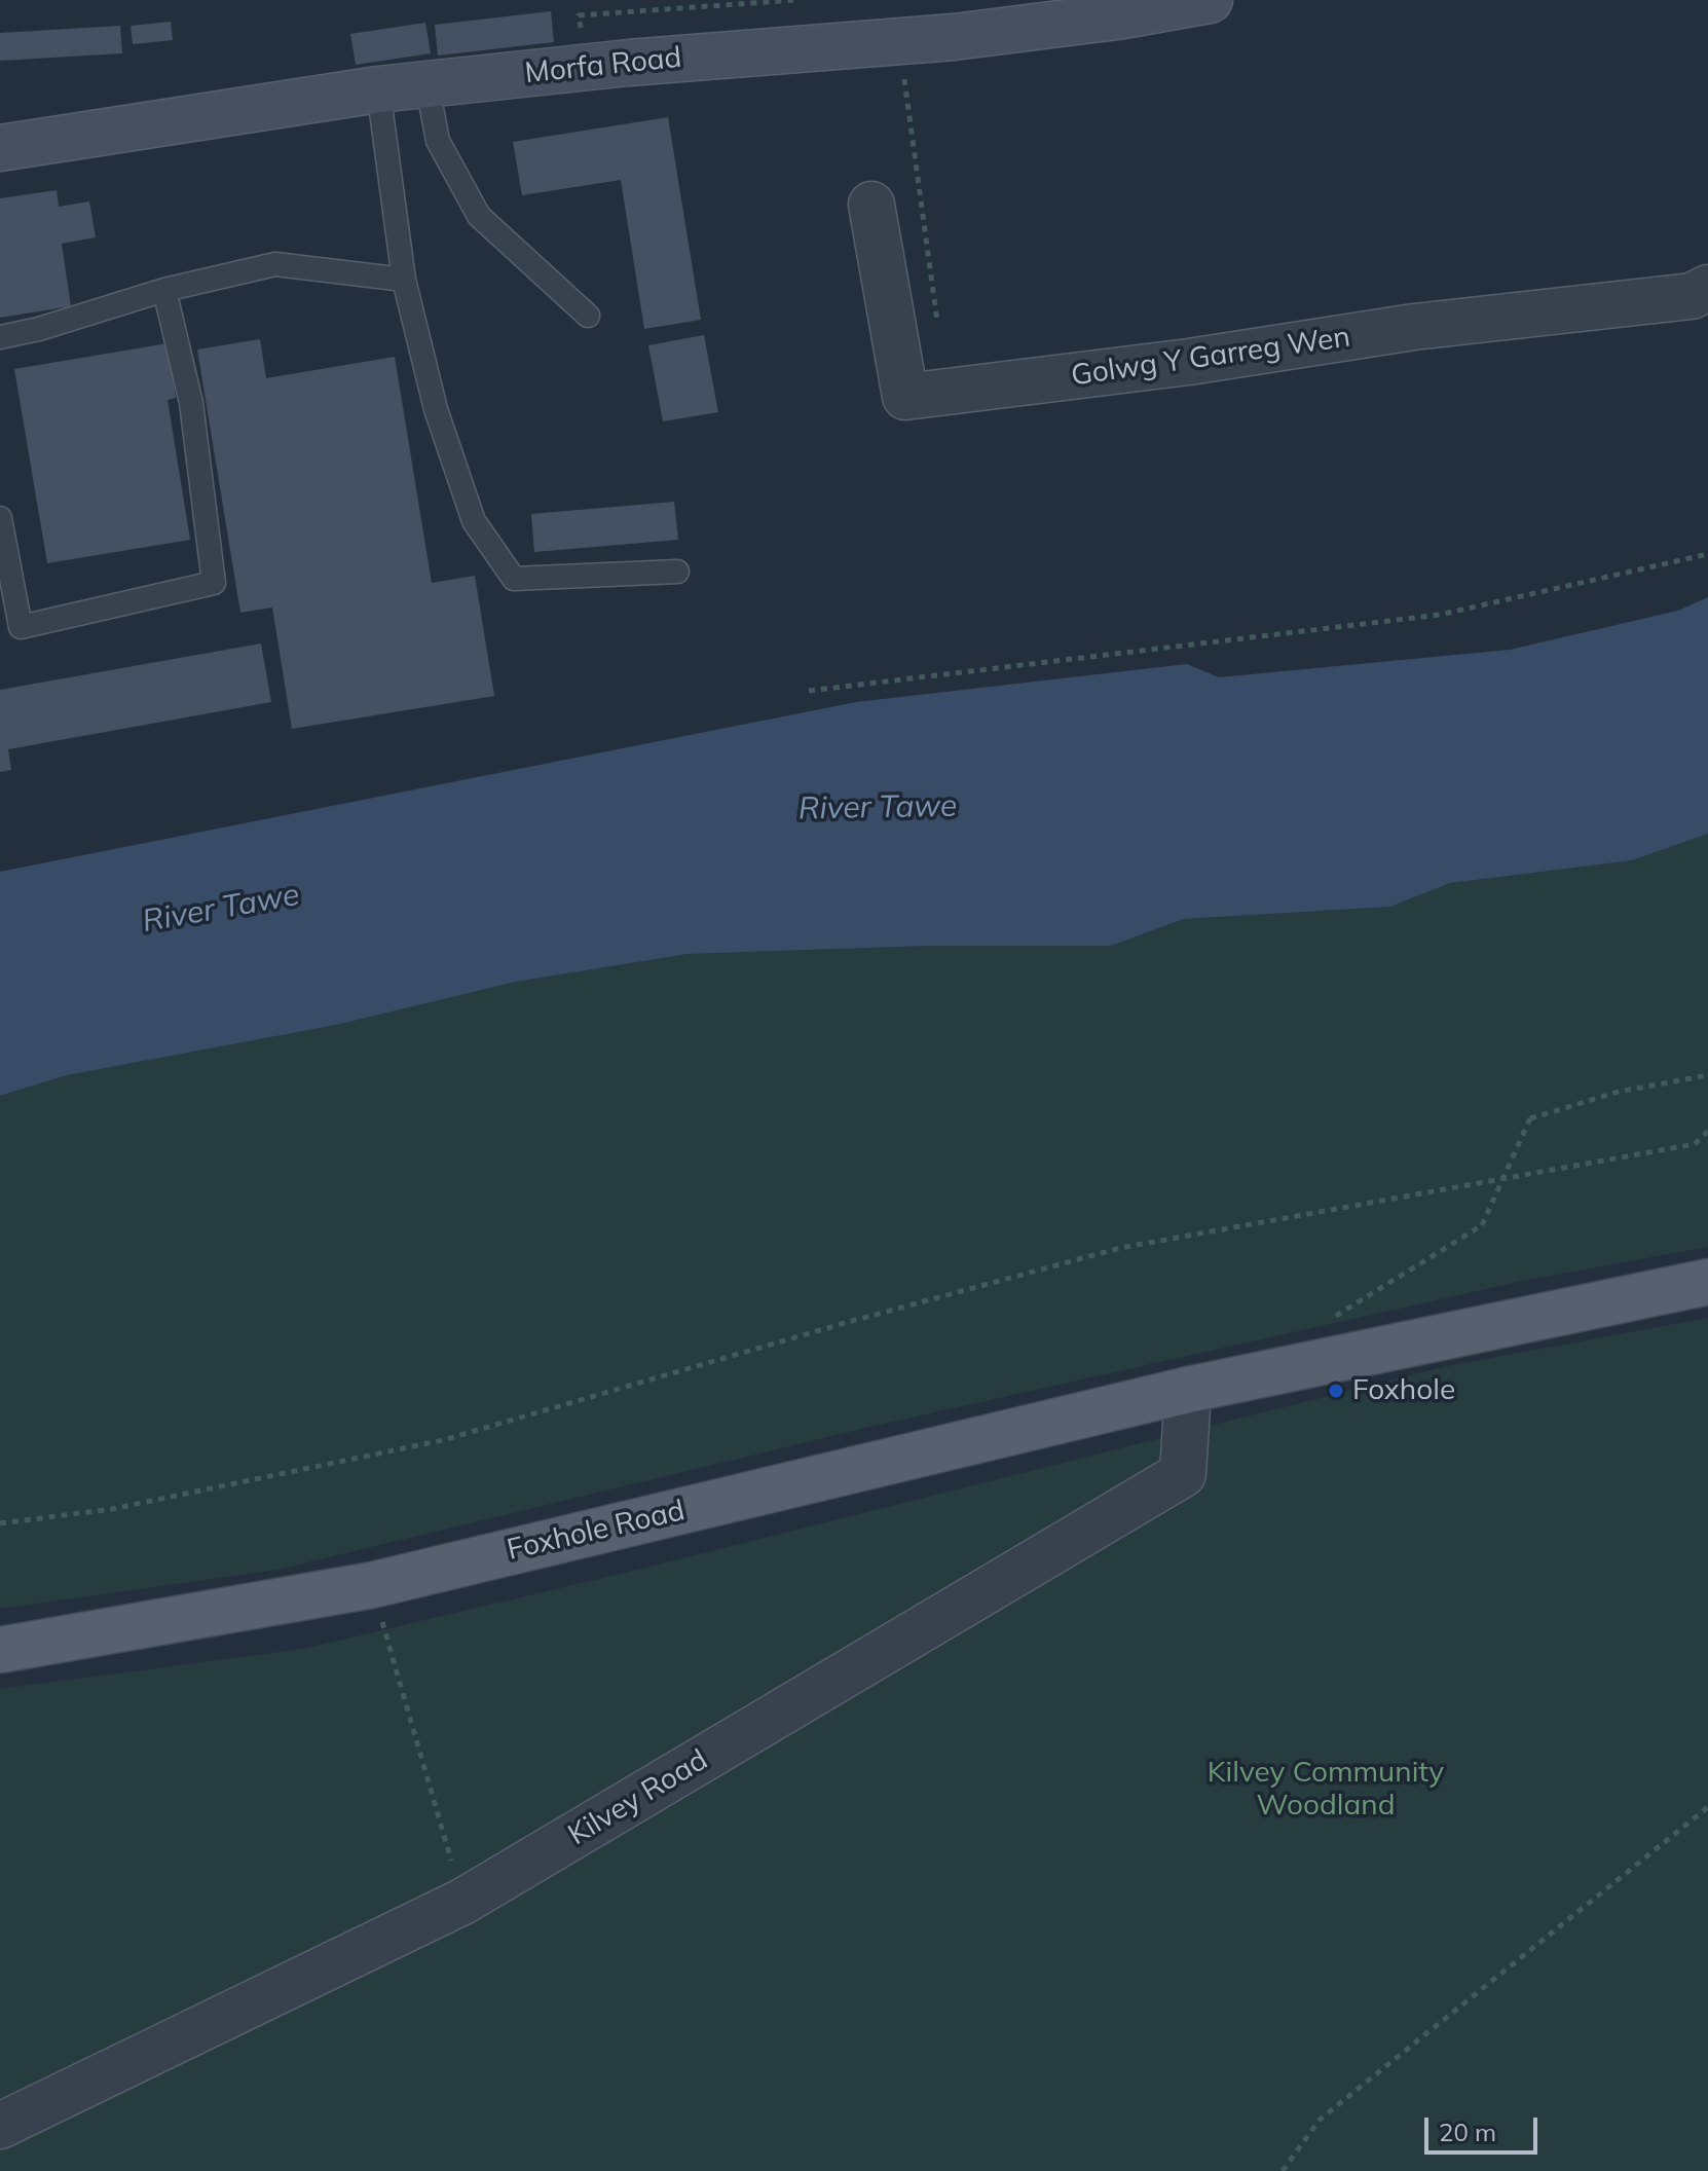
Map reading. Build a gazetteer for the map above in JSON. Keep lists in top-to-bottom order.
{
  "streets": {
    "main road": ["Foxhole Road"],
    "street": ["Morfa Road", "Golwg Y Garreg Wen", "Kilvey Road"]
  },
  "crossings": [
    ["Foxhole Road", "Kilvey Road"]
  ],
  "water": ["River Tawe"],
  "parks": ["Kilvey Community Woodland"],
  "places": ["Foxhole"],
  "scale_bar": "20 m"
}
